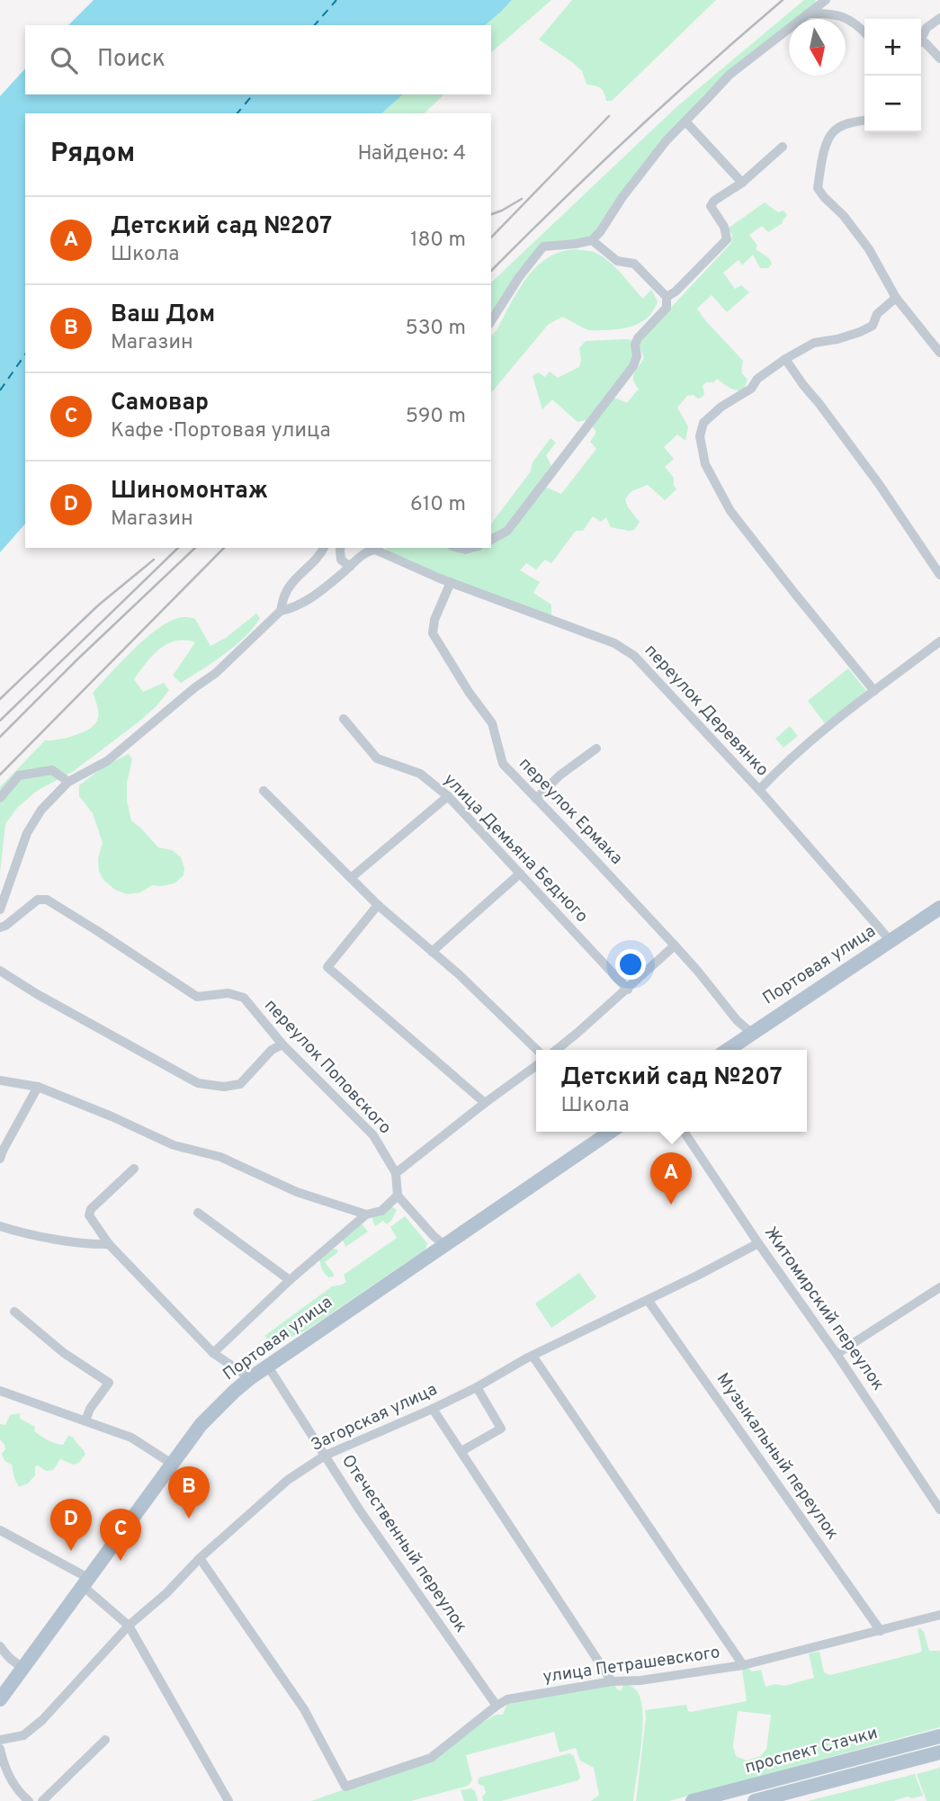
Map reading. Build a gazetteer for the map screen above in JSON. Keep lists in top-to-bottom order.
{
  "streets": {
    "main road": ["Портовая улица", "проспект Стачки"],
    "street": [
      "переулок Деревянко",
      "переулок Ермака",
      "улица Демьяна Бедного",
      "переулок Поповского",
      "Житомирский переулок",
      "Загорская улица",
      "Музыкальный переулок",
      "Отечественный переулок",
      "улица Петрашевского"
    ]
  },
  "crossings": [
    ["переулок Деревянко", "переулок Ермака"],
    ["переулок Деревянко", "Портовая улица"],
    ["переулок Ермака", "Портовая улица"],
    ["Портовая улица", "Отечественный переулок"],
    ["Житомирский переулок", "Загорская улица"],
    ["Загорская улица", "Музыкальный переулок"],
    ["Загорская улица", "Отечественный переулок"],
    ["Загорская улица", "улица Петрашевского"],
    ["Музыкальный переулок", "улица Петрашевского"],
    ["Отечественный переулок", "улица Петрашевского"]
  ],
  "north": "bottom",
  "page": {
    "map_buttons": ["+", "−"],
    "search": "Поиск",
    "heading": ["Рядом", "Найдено: 4"],
    "list": [
      {
        "mark": "A",
        "name": "Детский сад №207",
        "note": "Школа",
        "value": "180 m"
      },
      {
        "mark": "B",
        "name": "Ваш Дом",
        "note": "Магазин",
        "value": "530 m"
      },
      {
        "mark": "C",
        "name": "Самовар",
        "note": "Кафе · Портовая улица",
        "value": "590 m"
      },
      {
        "mark": "D",
        "name": "Шиномонтаж",
        "note": "Магазин",
        "value": "610 m"
      }
    ],
    "popup": ["Детский сад №207", "Школа"],
    "pins": [
      "A",
      "B",
      "D",
      "C"
    ]
  }
}
